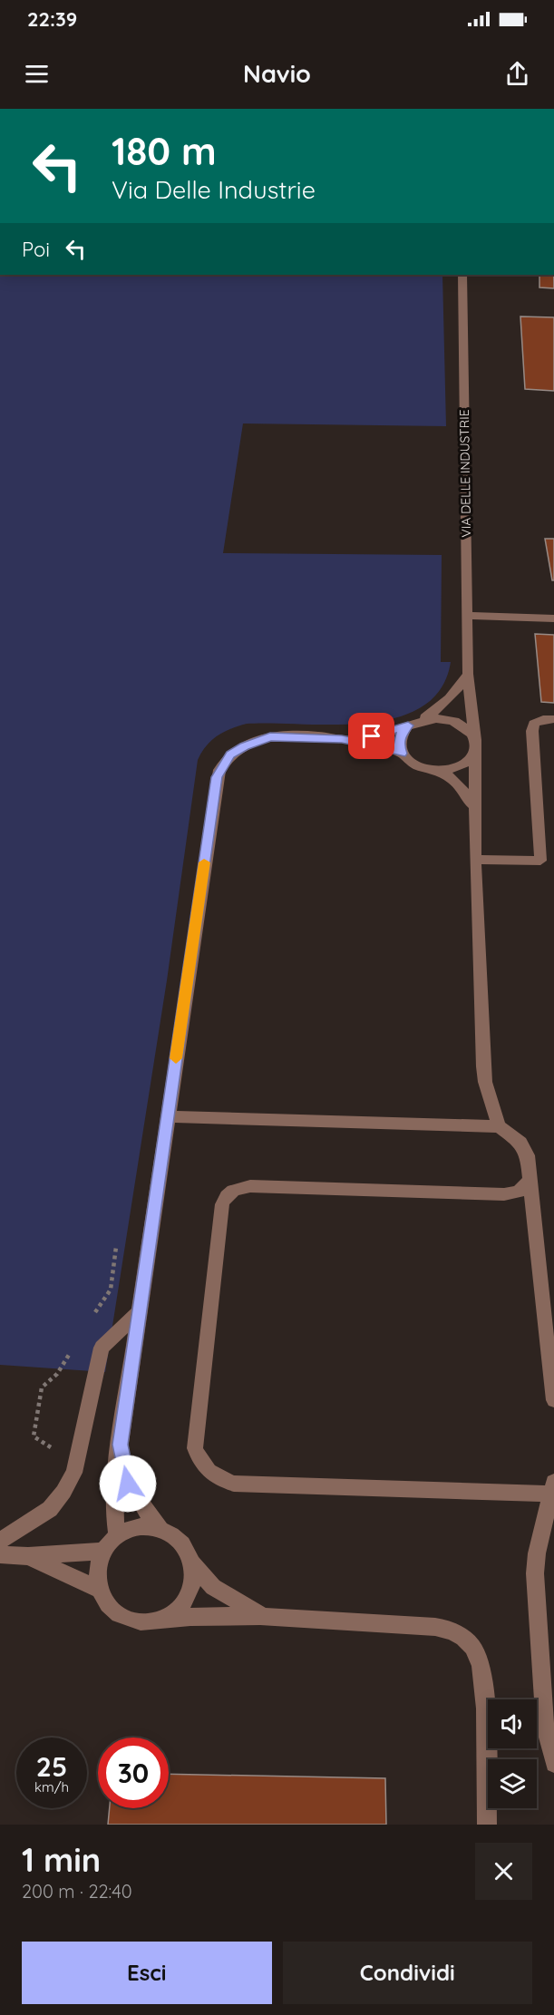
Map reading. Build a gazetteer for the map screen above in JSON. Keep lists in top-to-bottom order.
{
  "streets": {
    "street": ["VIA DELLE INDUSTRIE"]
  },
  "page": {
    "status": "22:39",
    "header": "Navio",
    "turn": ["180 m", "Via Delle Industrie"],
    "then": "Poi",
    "speed": "25 km/h",
    "limit": "30",
    "heading": ["1 min", "200 m · 22:40"],
    "buttons": ["Esci", "Condividi"]
  }
}
